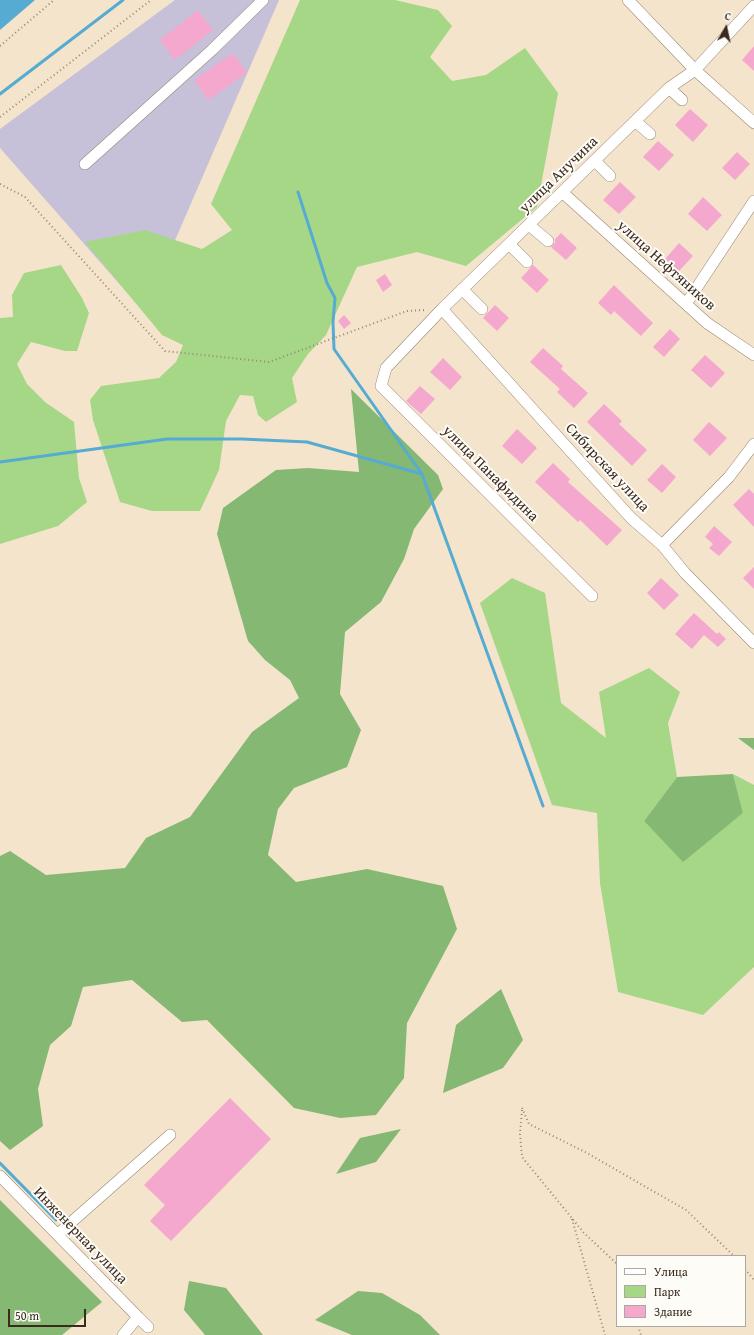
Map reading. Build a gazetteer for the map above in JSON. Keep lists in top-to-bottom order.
{
  "streets": {
    "street": [
      "улица Анучина",
      "улица Нефтяников",
      "Сибирская улица",
      "улица Панафидина",
      "Инженерная улица"
    ]
  },
  "crossings": [
    ["улица Анучина", "улица Нефтяников"],
    ["улица Анучина", "Сибирская улица"],
    ["улица Анучина", "улица Панафидина"]
  ],
  "legend": ["Улица", "Парк", "Здание"],
  "scale_bar": "50 m",
  "north": "top"
}
